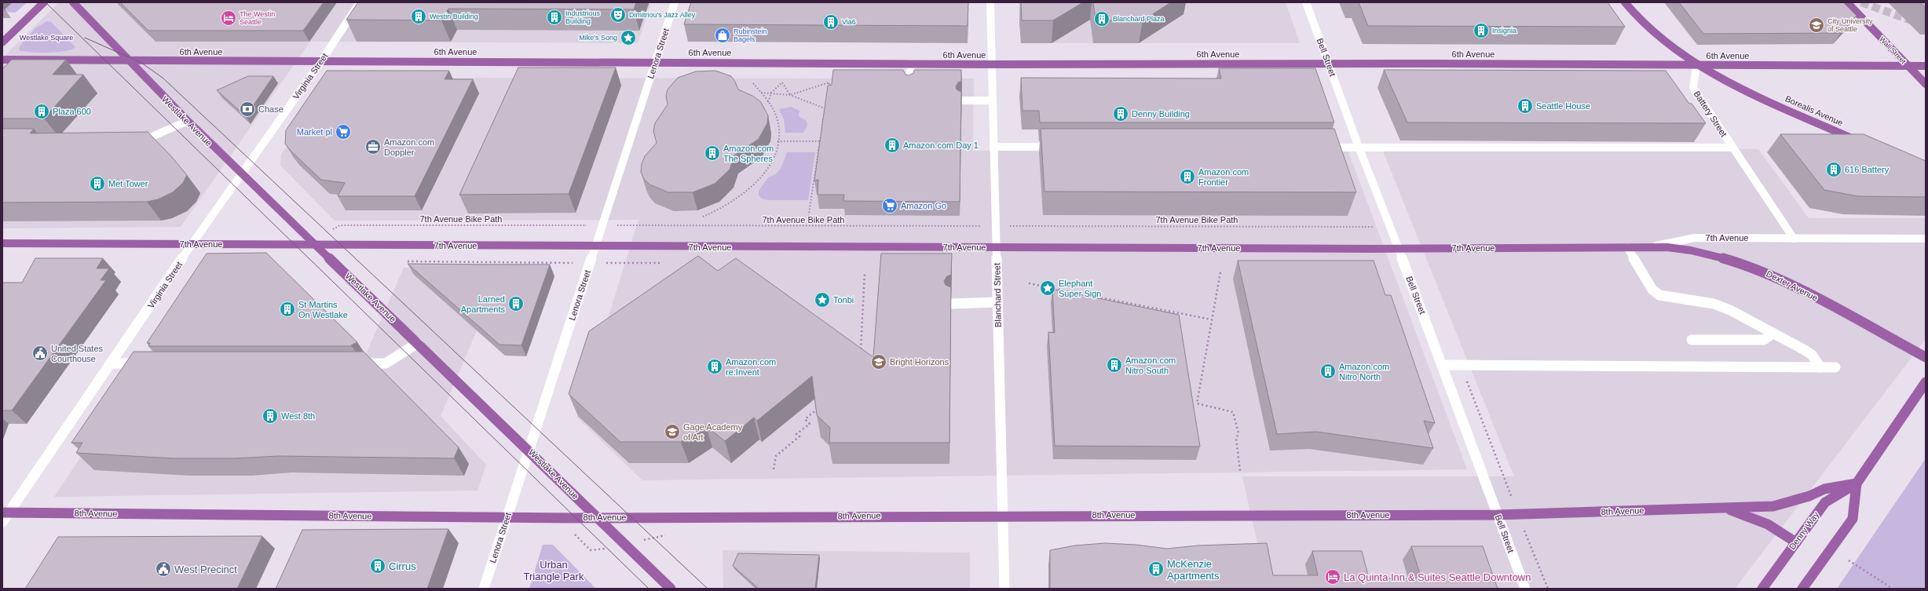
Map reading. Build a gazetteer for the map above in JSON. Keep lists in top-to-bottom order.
{
  "streets": {
    "main road": [
      "Wall Street",
      "6th Avenue",
      "Borealis Avenue",
      "Westlake Avenue",
      "7th Avenue",
      "Dexter Avenue",
      "8th Avenue",
      "Denny Way"
    ],
    "street": [
      "Lenora Street",
      "Bell Street",
      "Virginia Street",
      "Battery Street",
      "Blanchard Street"
    ],
    "path": ["7th Avenue Bike Path"]
  },
  "crossings": [
    ["Wall Street", "6th Avenue"],
    ["6th Avenue", "Lenora Street"],
    ["6th Avenue", "Bell Street"],
    ["6th Avenue", "Virginia Street"],
    ["6th Avenue", "Borealis Avenue"],
    ["6th Avenue", "Battery Street"],
    ["6th Avenue", "Westlake Avenue"],
    ["6th Avenue", "Blanchard Street"],
    ["Lenora Street", "Westlake Avenue"],
    ["Lenora Street", "7th Avenue"],
    ["Lenora Street", "8th Avenue"],
    ["Bell Street", "7th Avenue"],
    ["Bell Street", "8th Avenue"],
    ["Virginia Street", "Westlake Avenue"],
    ["Virginia Street", "7th Avenue"],
    ["Virginia Street", "8th Avenue"],
    ["Borealis Avenue", "Battery Street"],
    ["Battery Street", "7th Avenue"],
    ["Westlake Avenue", "7th Avenue"],
    ["Westlake Avenue", "8th Avenue"],
    ["7th Avenue", "Dexter Avenue"],
    ["7th Avenue", "Blanchard Street"],
    ["Blanchard Street", "8th Avenue"]
  ],
  "parks": ["Westlake Square", "Urban Triangle Park"],
  "places": {
    "theatre": ["Dimitriou's Jazz Alley"],
    "building": [
      "Westin Building",
      "Industrious Building",
      "Blanchard Plaza",
      "Via6",
      "Insignia",
      "Seattle House",
      "Plaza 600",
      "Denny Building",
      "Amazon.com Day 1",
      "Amazon.com The Spheres",
      "616 Battery",
      "Amazon.com Frontier",
      "Met Tower",
      "Larned Apartments",
      "St Martins On Westlake",
      "Amazon.com Nitro South",
      "Amazon.com re:Invent",
      "Amazon.com Nitro North",
      "West 8th",
      "Cirrus",
      "McKenzie Apartments"
    ],
    "hotel": ["The Westin Seattle", "La Quinta Inn & Suites Seattle Downtown"],
    "school or university": ["City University of Seattle", "Bright Horizons", "Gage Academy of Art"],
    "shop": ["Rubinstein Bagels"],
    "place": ["Mike's Song", "Elephant Super Sign", "Tonbi"],
    "bank": ["Chase"],
    "supermarket": ["Market pl", "Amazon Go"],
    "office": ["Amazon.com Doppler"],
    "public building": ["United States Courthouse", "West Precinct"]
  }
}
